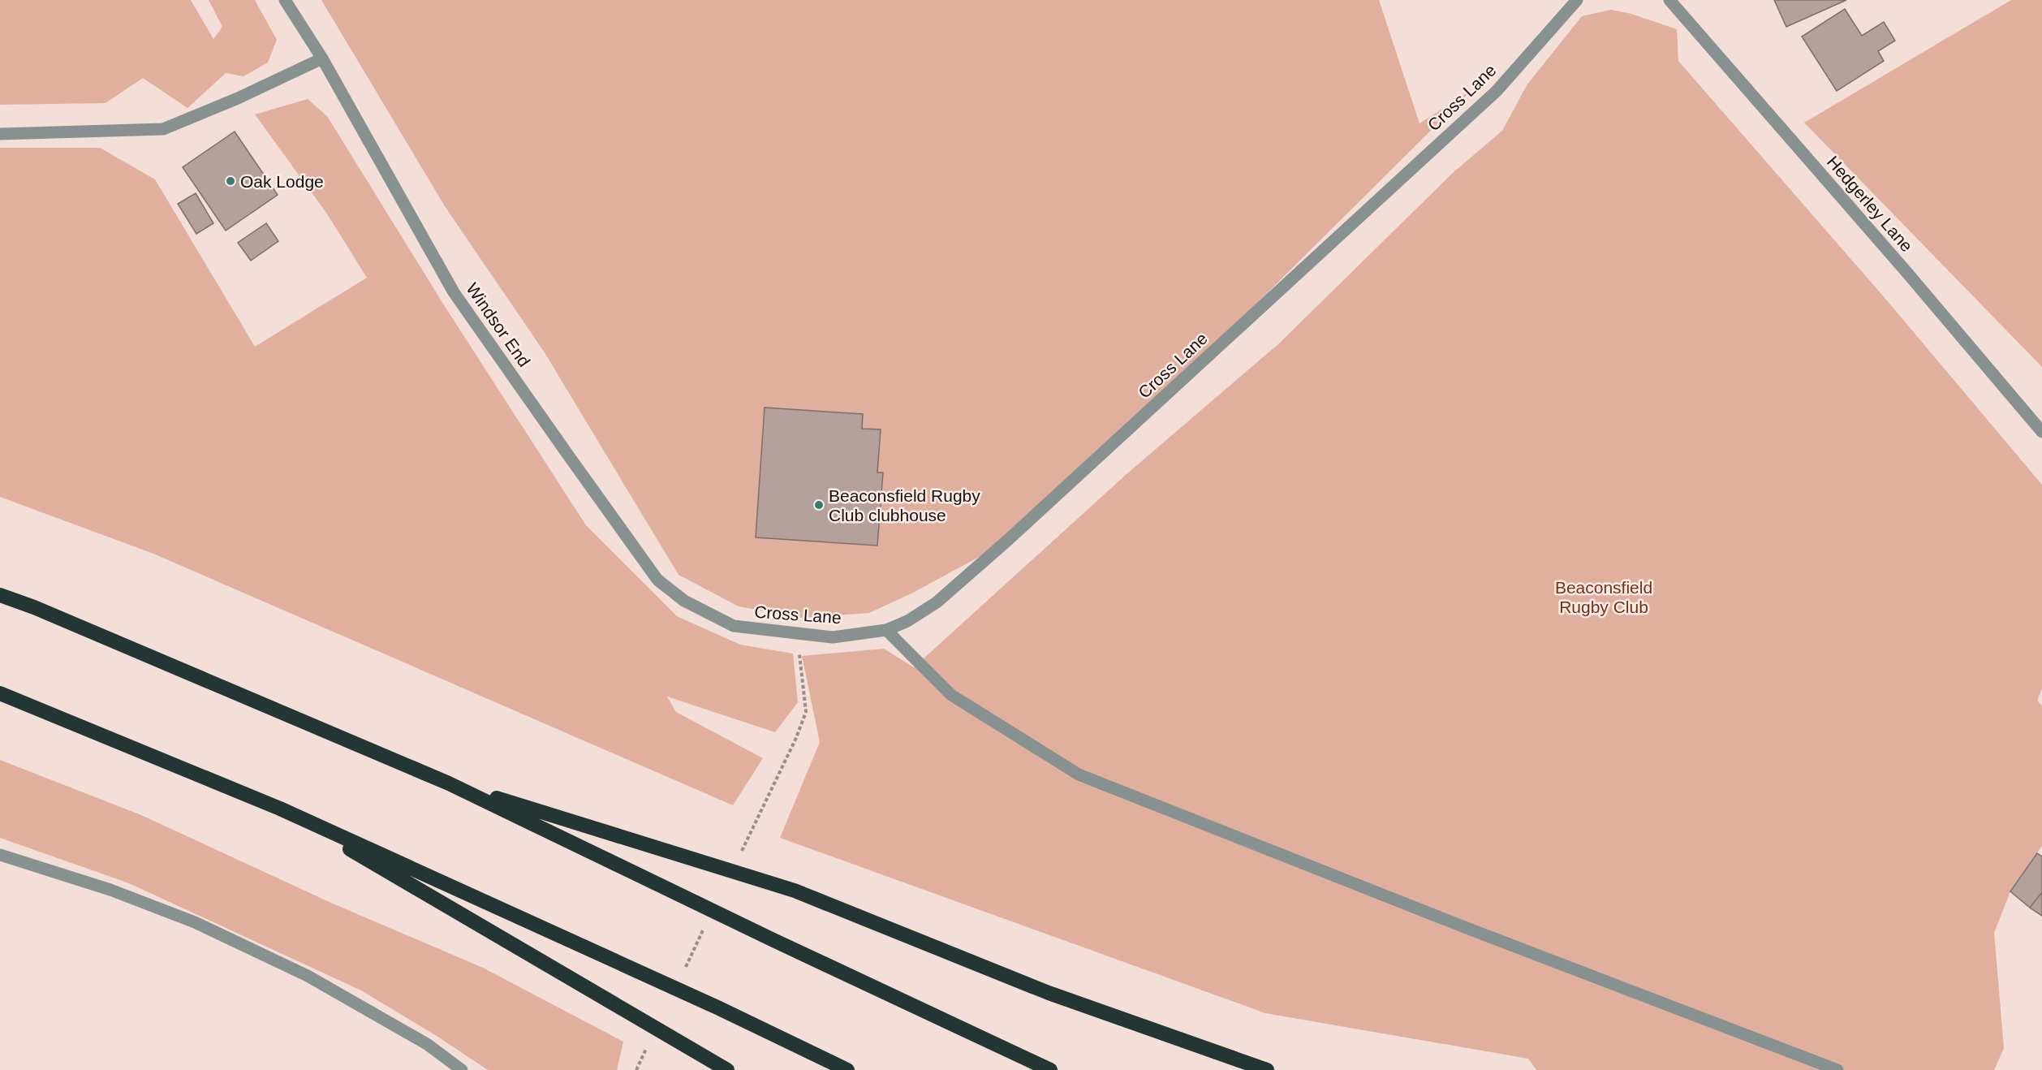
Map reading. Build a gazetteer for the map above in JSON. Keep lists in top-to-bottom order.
{
  "streets": {
    "street": ["Cross Lane", "Hedgerley Lane", "Windsor End"]
  },
  "crossings": [
    ["Cross Lane", "Windsor End"]
  ],
  "parks": ["Beaconsfield Rugby Club"],
  "places": ["Oak Lodge", "Beaconsfield Rugby Club clubhouse"]
}
